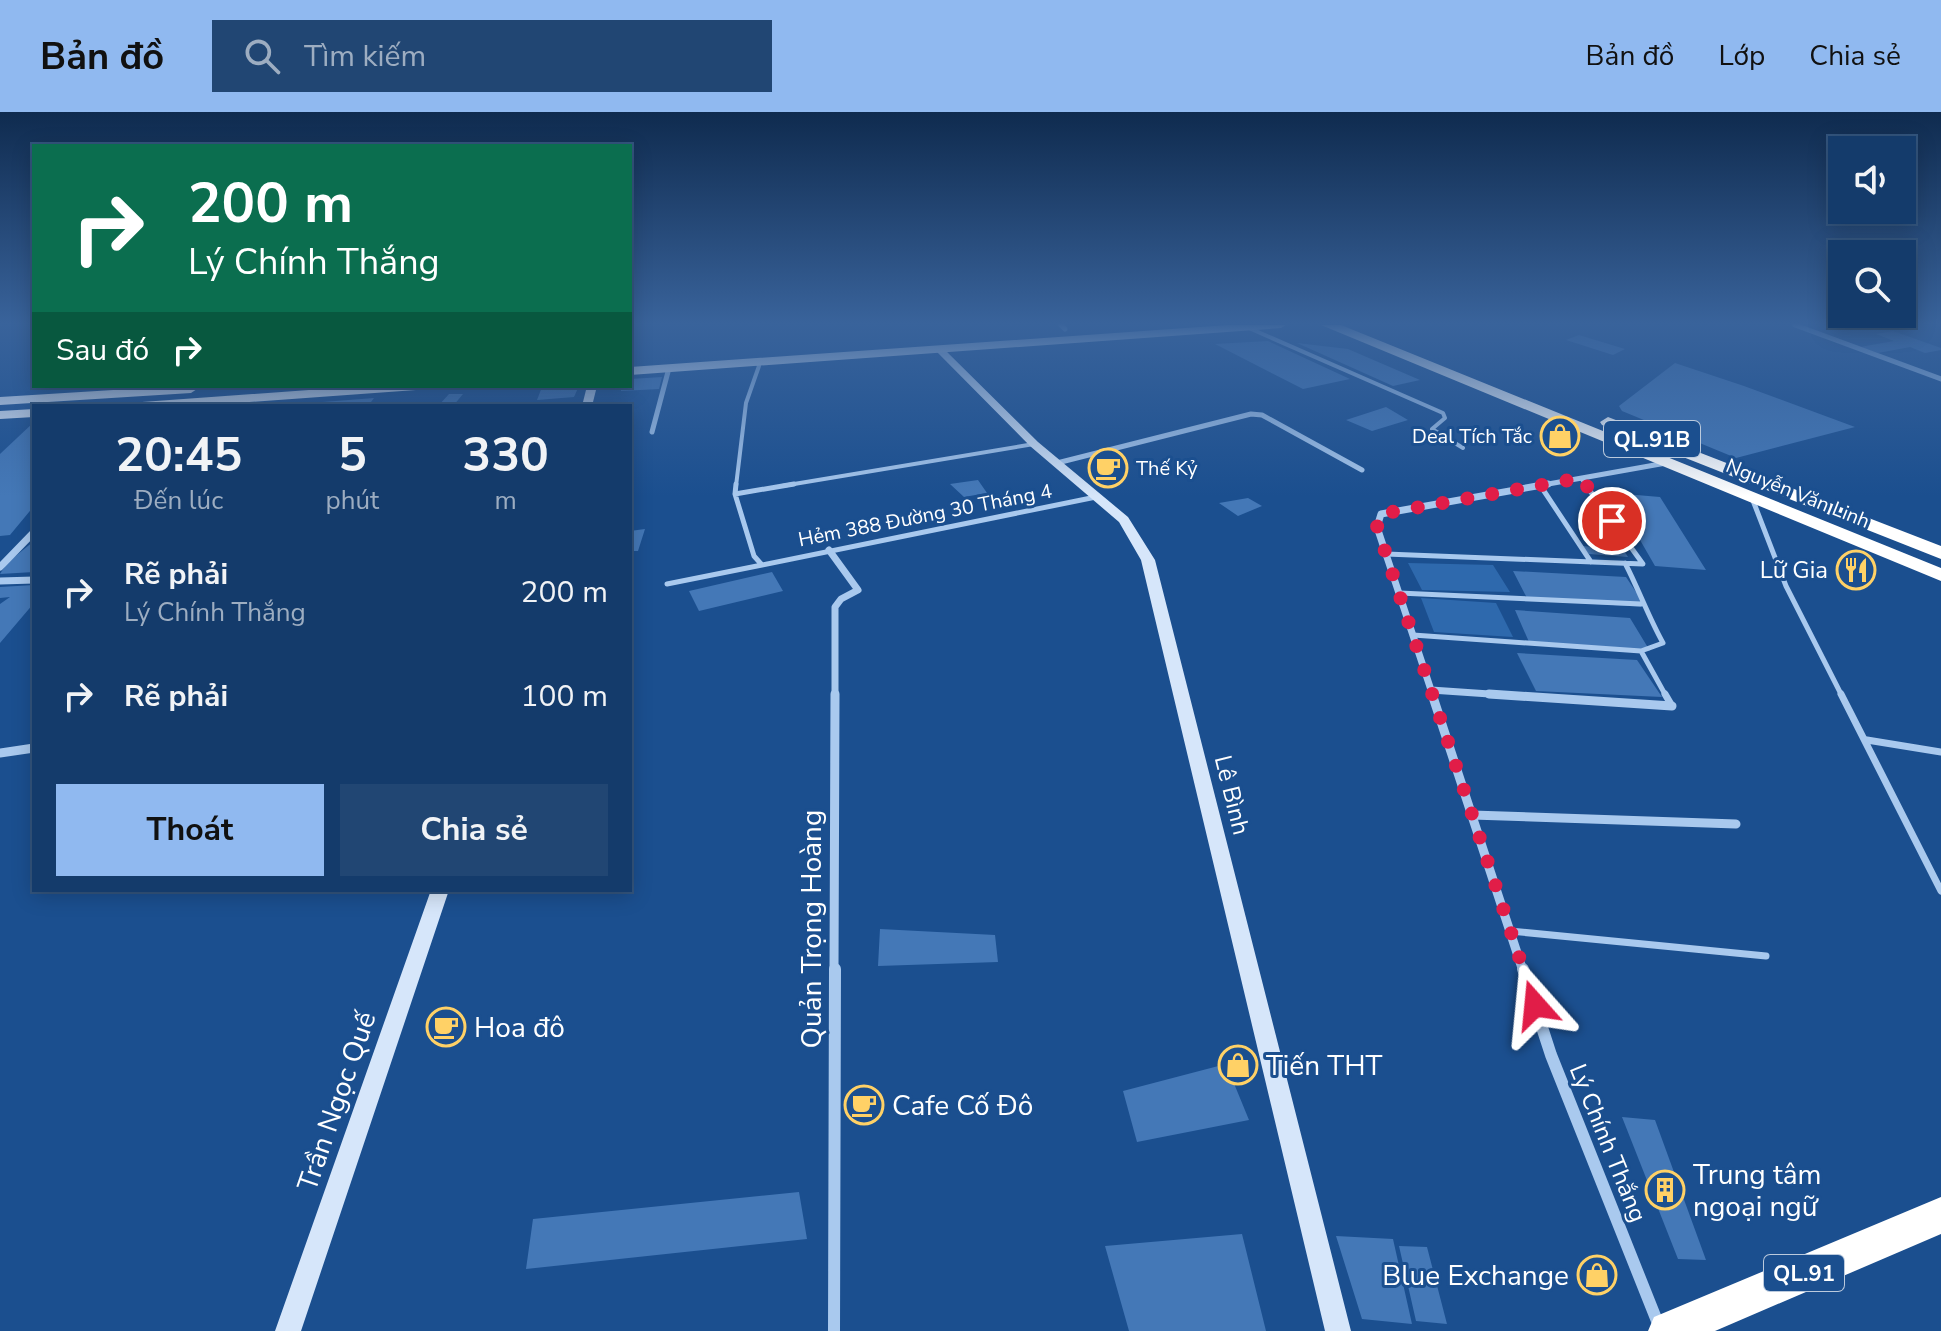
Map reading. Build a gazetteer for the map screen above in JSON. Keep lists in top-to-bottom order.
{
  "streets": {
    "highway": ["QL.91B", "Nguyễn Văn Linh", "QL.91"],
    "street": [
      "Lê Bình",
      "Quản Trọng Hoàng",
      "Trần Ngọc Quế",
      "Lý Chính Thắng"
    ],
    "lane": ["Hẻm 388 Đường 30 Tháng 4"]
  },
  "crossings": [
    ["Nguyễn Văn Linh", "Lý Chính Thắng"],
    ["Hẻm 388 Đường 30 Tháng 4", "Lê Bình"],
    ["Hẻm 388 Đường 30 Tháng 4", "Quản Trọng Hoàng"]
  ],
  "places": {
    "shop": ["Deal Tích Tắc", "Tiến THT", "Blue Exchange"],
    "cafe": ["Thế Kỷ", "Hoa đô", "Cafe Cố Đô"],
    "restaurant": ["Lữ Gia"],
    "building": ["Trung tâm ngoại ngữ"]
  },
  "page": {
    "header": "Bản đồ",
    "search": "Tìm kiếm",
    "nav": ["Bản đồ", "Lớp", "Chia sẻ"],
    "turn": ["200 m", "Lý Chính Thắng"],
    "then": "Sau đó",
    "eta": [
      "20:45",
      "Đến lúc",
      "5",
      "phút",
      "330",
      "m"
    ],
    "list": [
      {
        "name": "Rẽ phải",
        "note": "Lý Chính Thắng",
        "value": "200 m"
      },
      {
        "name": "Rẽ phải",
        "value": "100 m"
      }
    ],
    "buttons": ["Thoát", "Chia sẻ"]
  }
}
